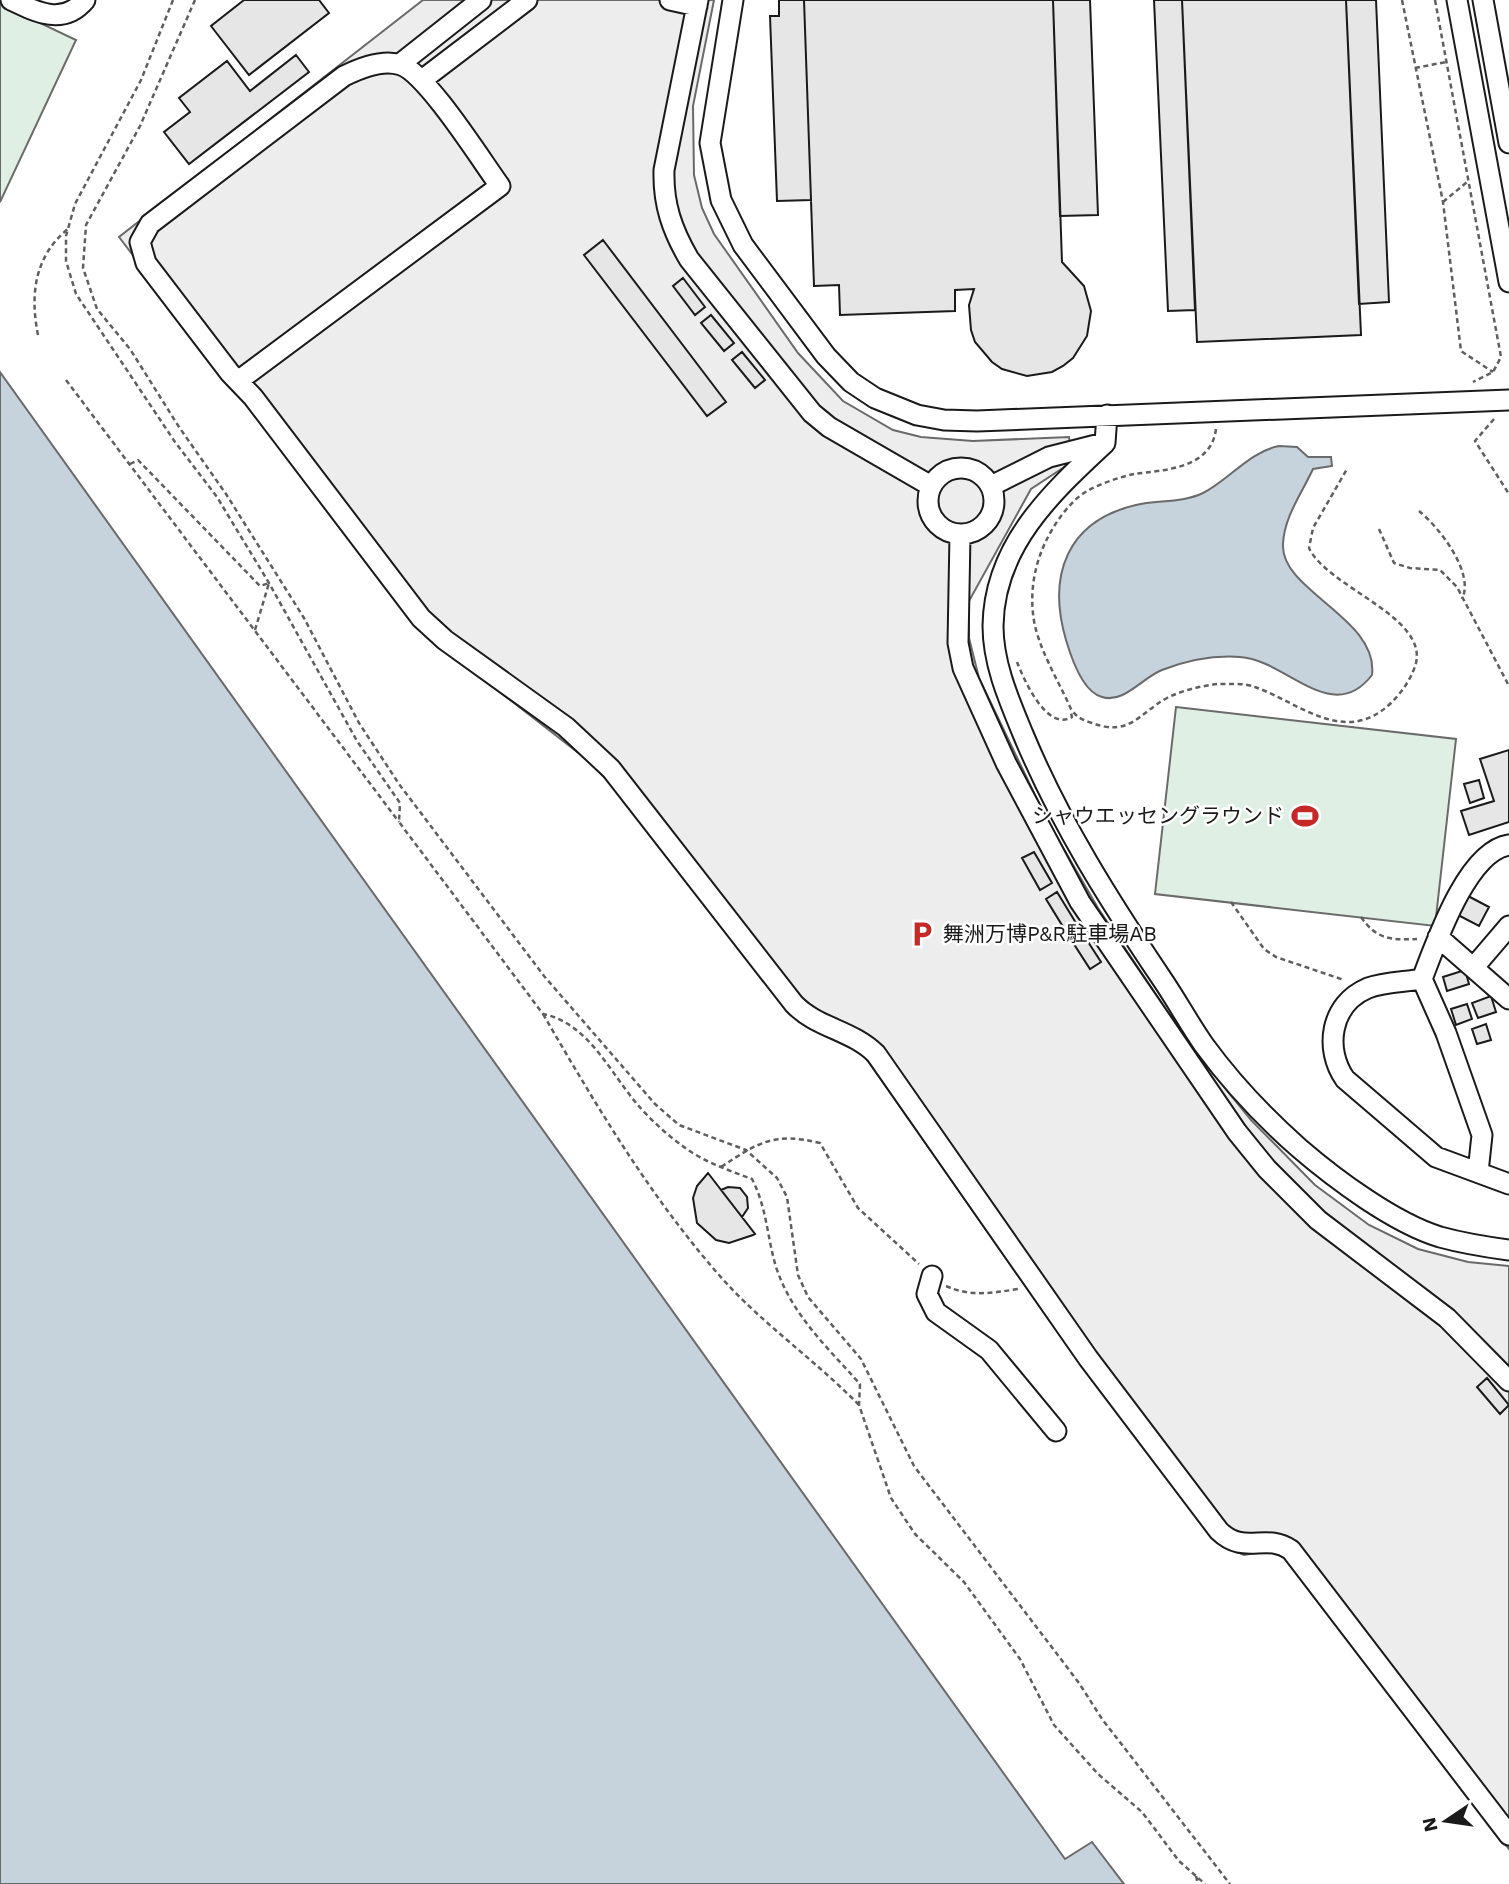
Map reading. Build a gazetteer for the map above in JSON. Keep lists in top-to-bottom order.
{
  "places": {
    "sports": ["シャウエッセングラウンド"],
    "parking": ["舞洲万博P&R駐車場AB"]
  },
  "north": "left"
}
